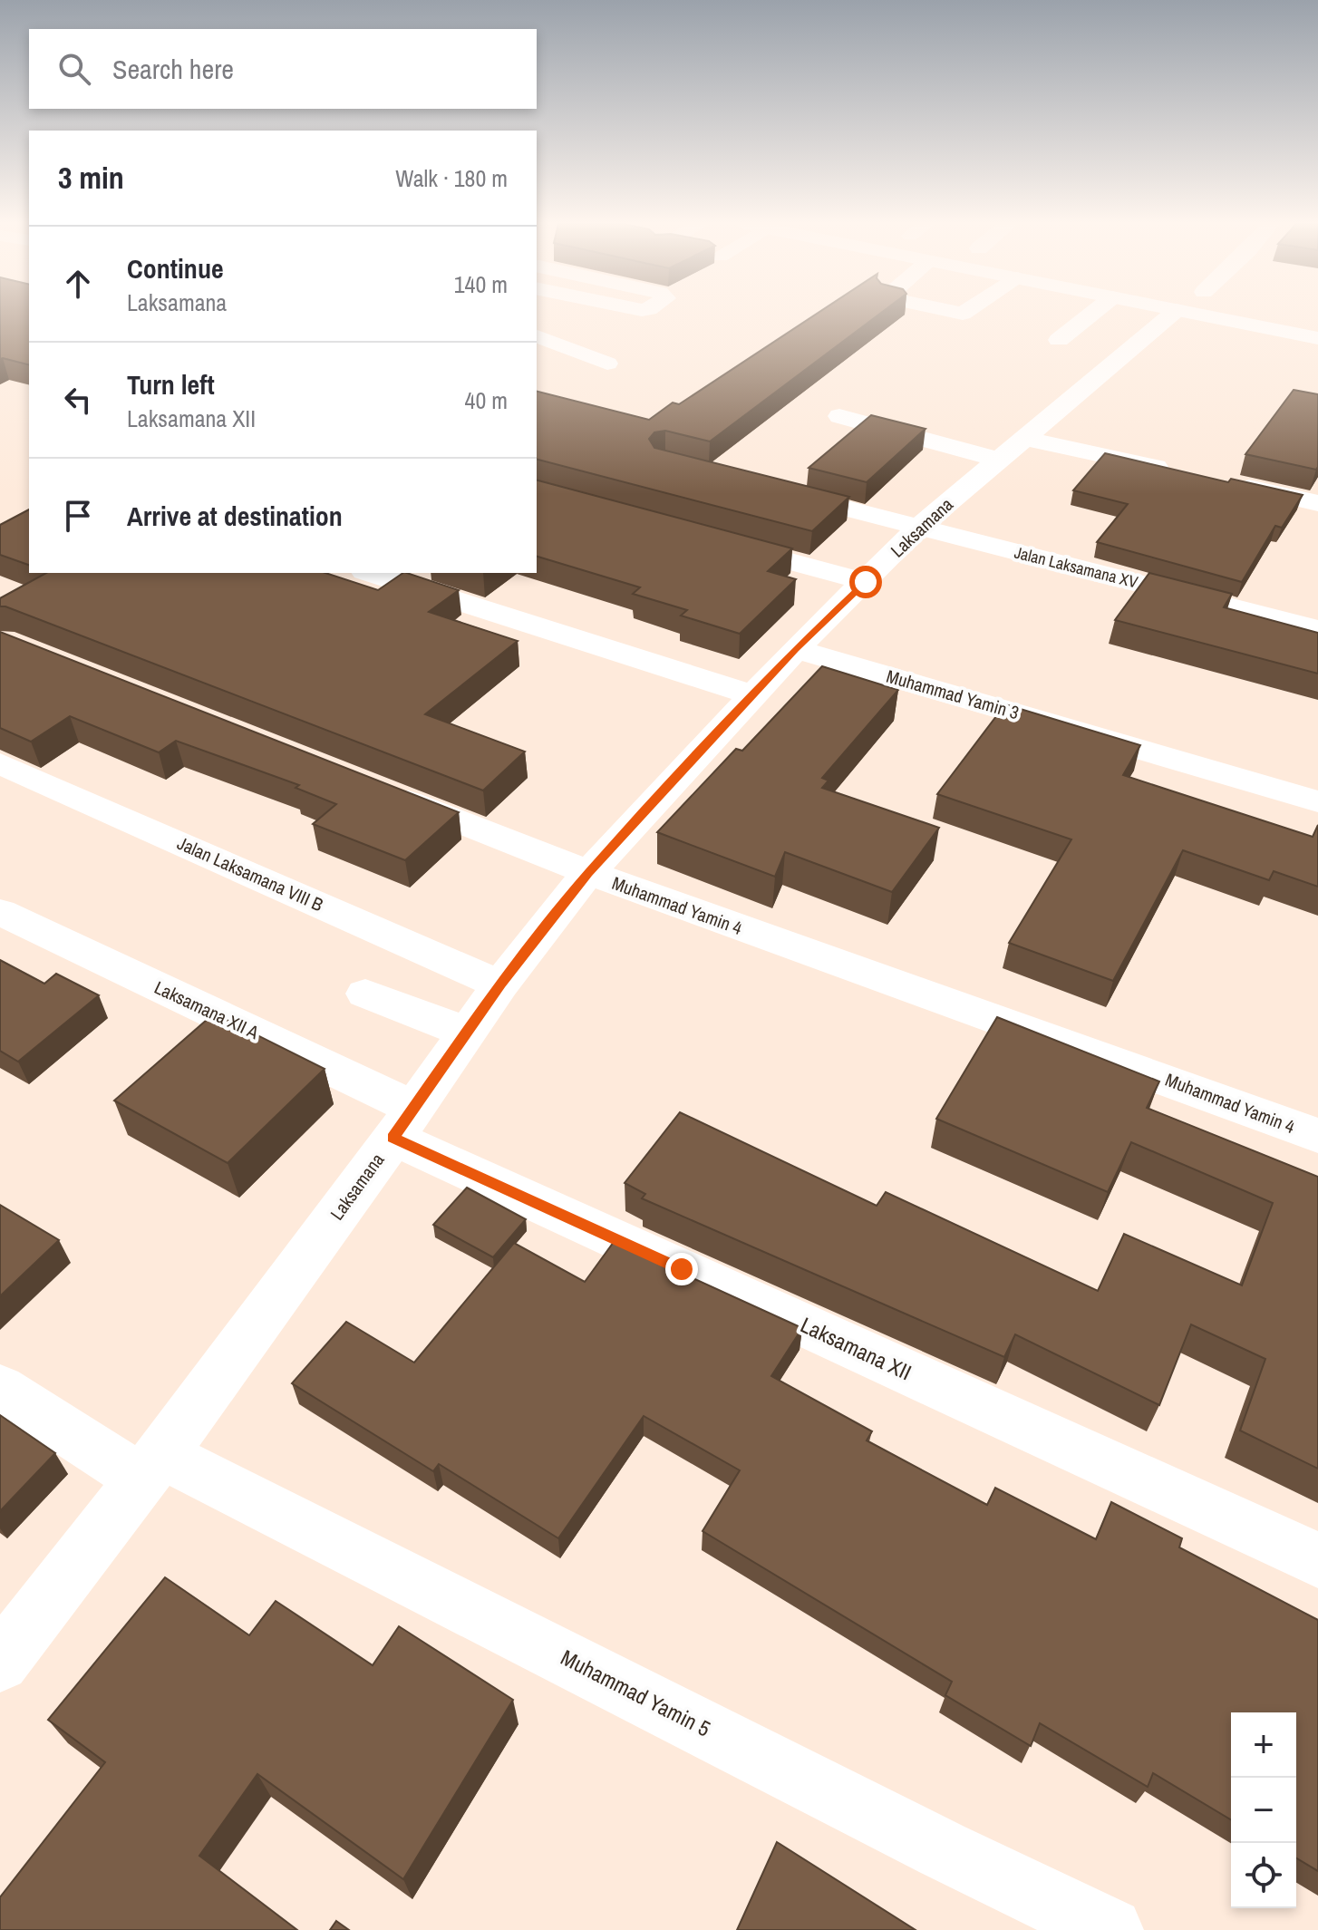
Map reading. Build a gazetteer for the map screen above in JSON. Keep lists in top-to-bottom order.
{
  "streets": {
    "street": [
      "Laksamana",
      "Jalan Laksamana XV",
      "Muhammad Yamin 3",
      "Jalan Laksamana VIII B",
      "Muhammad Yamin 4",
      "Laksamana XII A",
      "Laksamana XII",
      "Muhammad Yamin 5"
    ]
  },
  "crossings": [
    ["Laksamana", "Jalan Laksamana XV"],
    ["Laksamana", "Muhammad Yamin 3"],
    ["Laksamana", "Jalan Laksamana VIII B"],
    ["Laksamana", "Muhammad Yamin 4"],
    ["Laksamana", "Laksamana XII A"],
    ["Laksamana", "Laksamana XII"],
    ["Laksamana", "Muhammad Yamin 5"],
    ["Laksamana XII A", "Laksamana XII"]
  ],
  "page": {
    "search": "Search here",
    "heading": ["3 min", "Walk · 180 m"],
    "list": [
      ["Continue", "Laksamana", "140 m"],
      ["Turn left", "Laksamana XII", "40 m"],
      "Arrive at destination"
    ],
    "map_buttons": ["+", "−"]
  }
}
